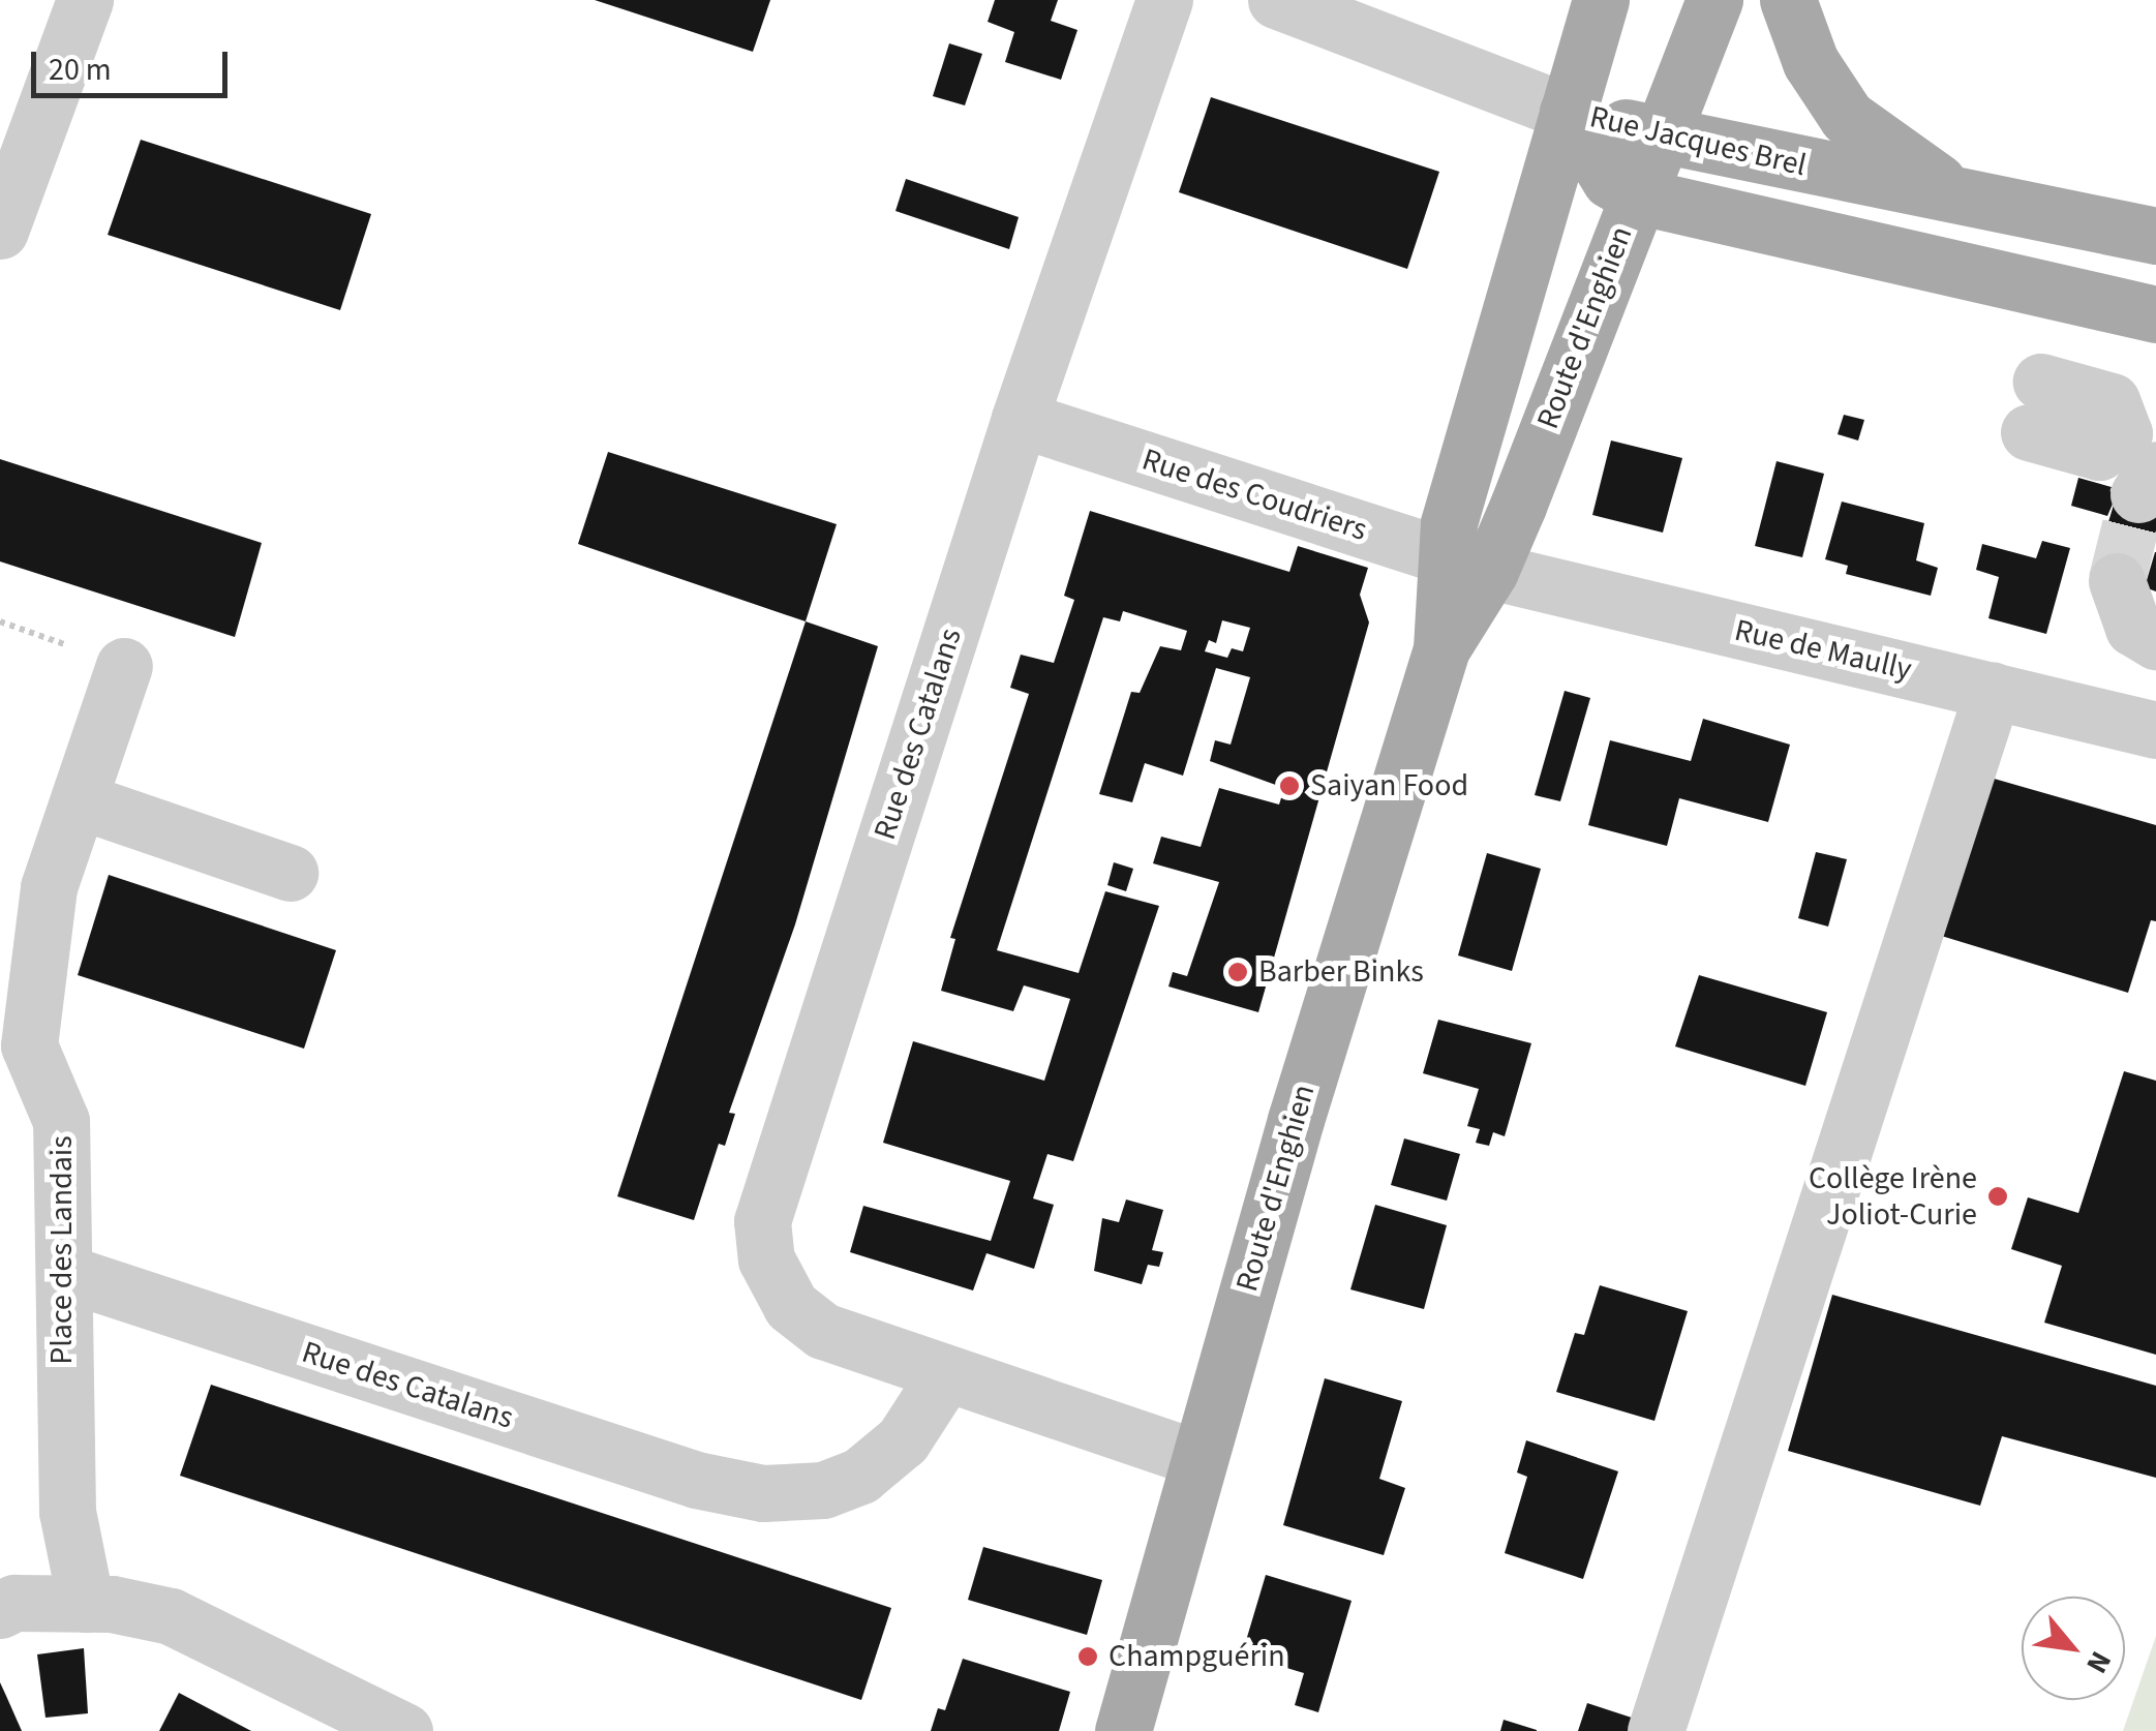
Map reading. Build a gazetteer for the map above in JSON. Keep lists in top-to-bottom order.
{
  "streets": {
    "main road": ["Rue Jacques Brel", "Route d'Enghien"],
    "street": [
      "Rue des Coudriers",
      "Rue de Maully",
      "Rue des Catalans",
      "Place des Landais"
    ]
  },
  "crossings": [
    ["Rue Jacques Brel", "Route d'Enghien"],
    ["Route d'Enghien", "Rue des Coudriers"],
    ["Route d'Enghien", "Rue de Maully"],
    ["Route d'Enghien", "Rue des Catalans"],
    ["Rue des Coudriers", "Rue de Maully"],
    ["Rue des Coudriers", "Rue des Catalans"],
    ["Rue des Catalans", "Place des Landais"]
  ],
  "places": [
    "Saiyan Food",
    "Barber Binks",
    "Collège Irène Joliot-Curie",
    "Champguérin"
  ],
  "scale_bar": "20 m",
  "north": "bottom right"
}
